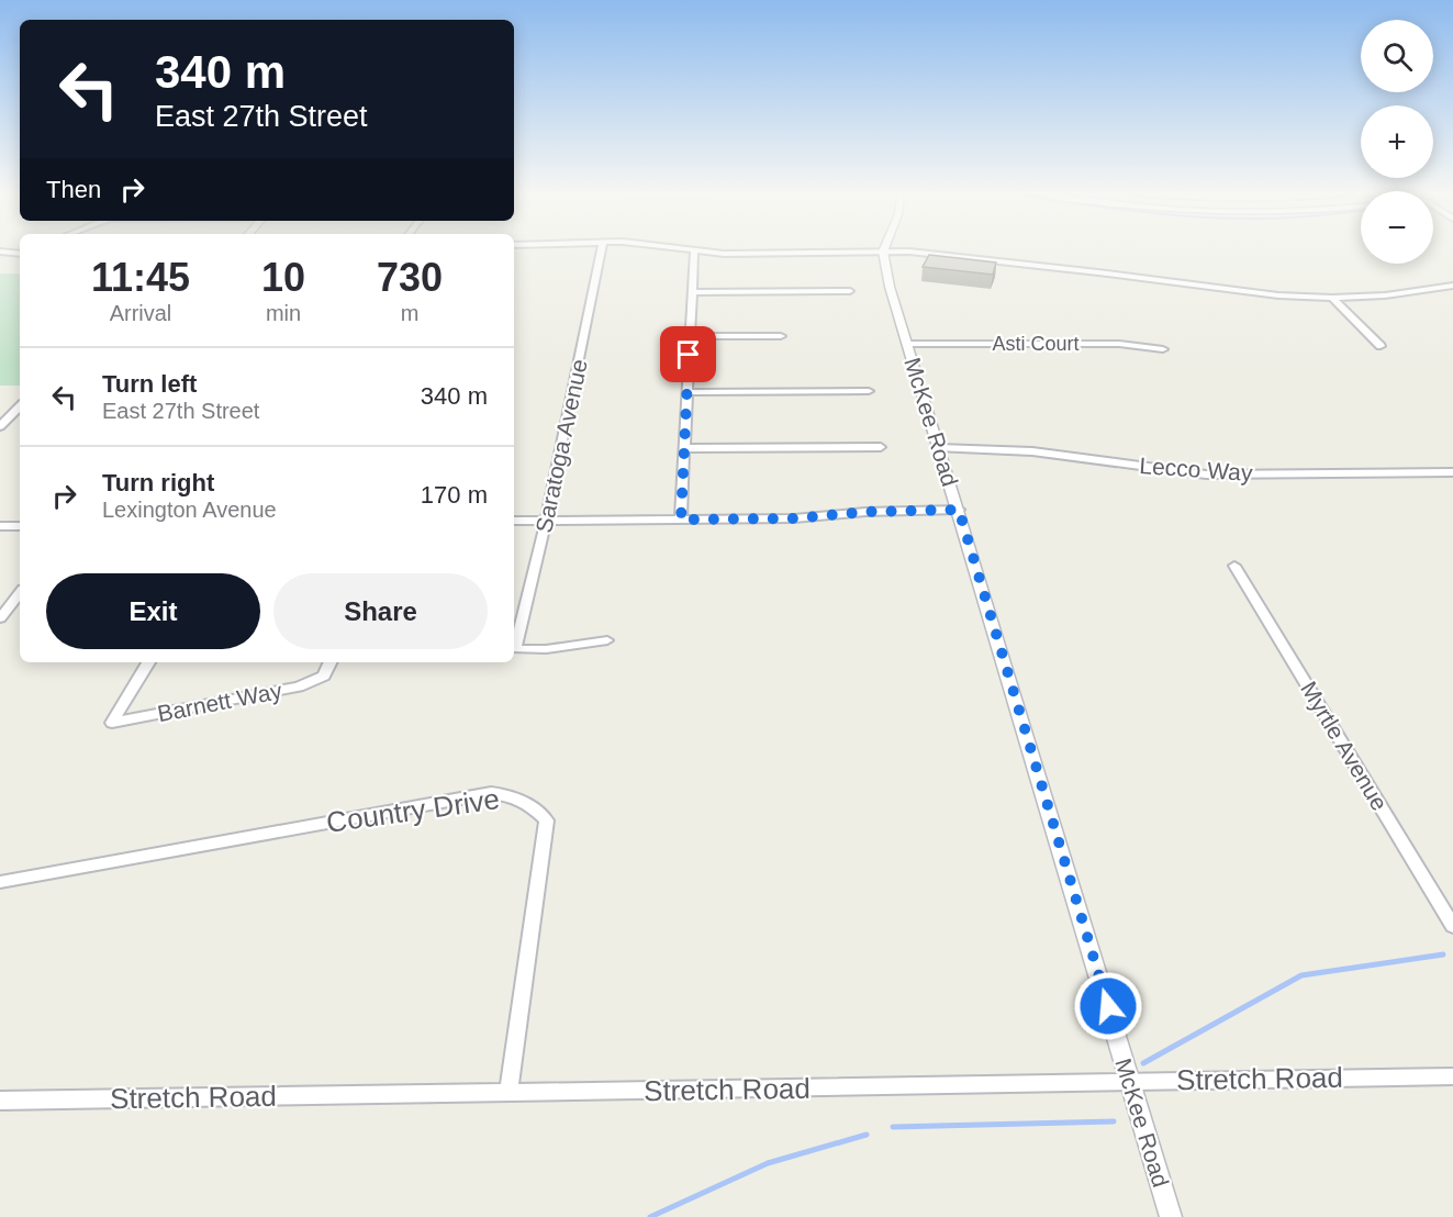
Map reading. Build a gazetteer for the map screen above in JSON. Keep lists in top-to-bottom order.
{
  "streets": {
    "street": [
      "Asti Court",
      "McKee Road",
      "Saratoga Avenue",
      "Lecco Way",
      "Barnett Way",
      "Myrtle Avenue",
      "Country Drive",
      "Stretch Road"
    ]
  },
  "crossings": [
    ["Asti Court", "McKee Road"],
    ["McKee Road", "Lecco Way"],
    ["McKee Road", "Stretch Road"],
    ["Country Drive", "Stretch Road"]
  ],
  "page": {
    "map_buttons": ["+", "−"],
    "turn": ["340 m", "East 27th Street"],
    "then": "Then",
    "eta": [
      "11:45",
      "Arrival",
      "10",
      "min",
      "730",
      "m"
    ],
    "list": [
      {
        "name": "Turn left",
        "note": "East 27th Street",
        "value": "340 m"
      },
      {
        "name": "Turn right",
        "note": "Lexington Avenue",
        "value": "170 m"
      }
    ],
    "buttons": ["Exit", "Share"]
  }
}
